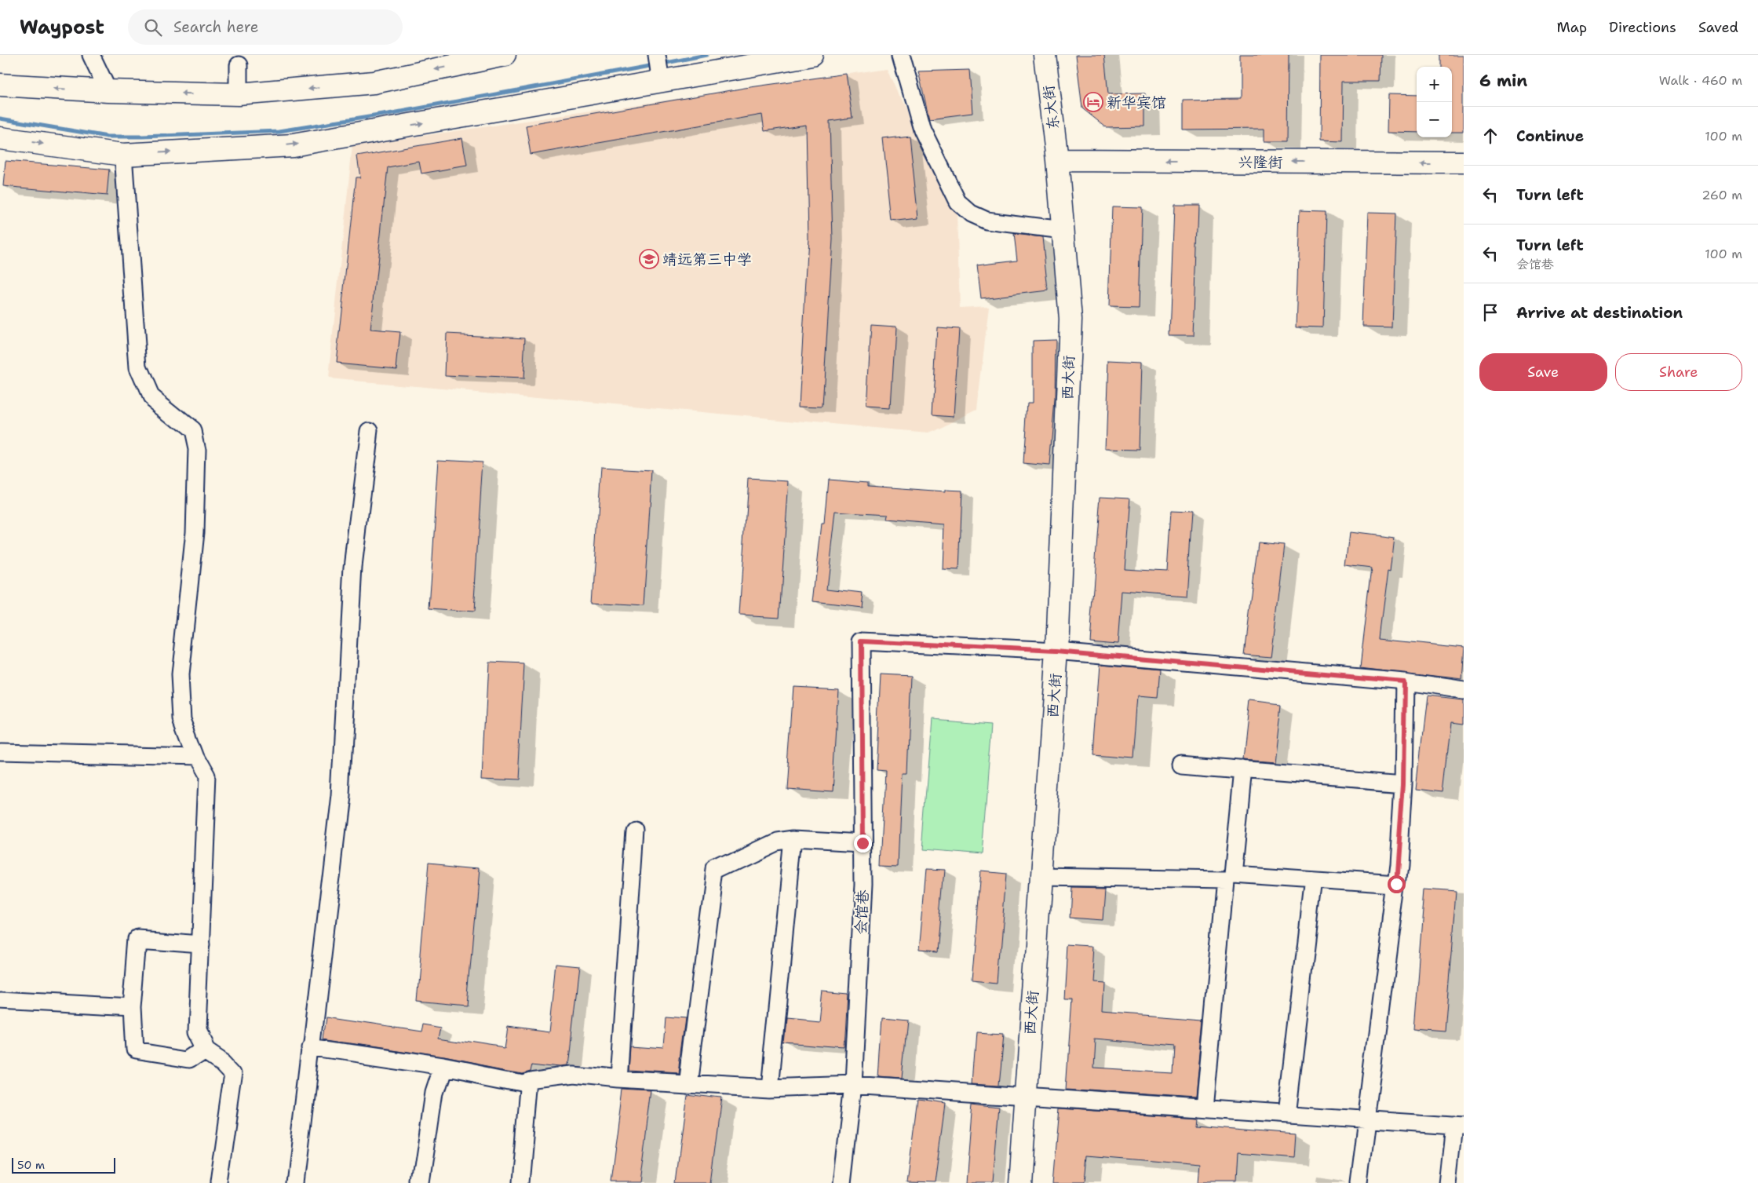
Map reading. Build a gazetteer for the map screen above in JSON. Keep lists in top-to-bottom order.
{
  "streets": {
    "main road": ["东大街", "兴隆街", "西大街"],
    "street": ["会馆巷"]
  },
  "crossings": [
    ["东大街", "兴隆街"],
    ["东大街", "西大街"],
    ["兴隆街", "西大街"],
    ["西大街", "会馆巷"]
  ],
  "places": {
    "hotel": ["新华宾馆"],
    "school or university": ["靖远第三中学"]
  },
  "scale_bar": "50 m",
  "page": {
    "header": "Waypost",
    "search": "Search here",
    "nav": ["Map", "Directions", "Saved"],
    "heading": ["6 min", "Walk · 460 m"],
    "map_buttons": ["+", "−"],
    "list": [
      ["Continue", "100 m"],
      ["Turn left", "260 m"],
      ["Turn left", "会馆巷", "100 m"],
      "Arrive at destination"
    ],
    "buttons": ["Save", "Share"],
    "scale": "50 m"
  }
}
